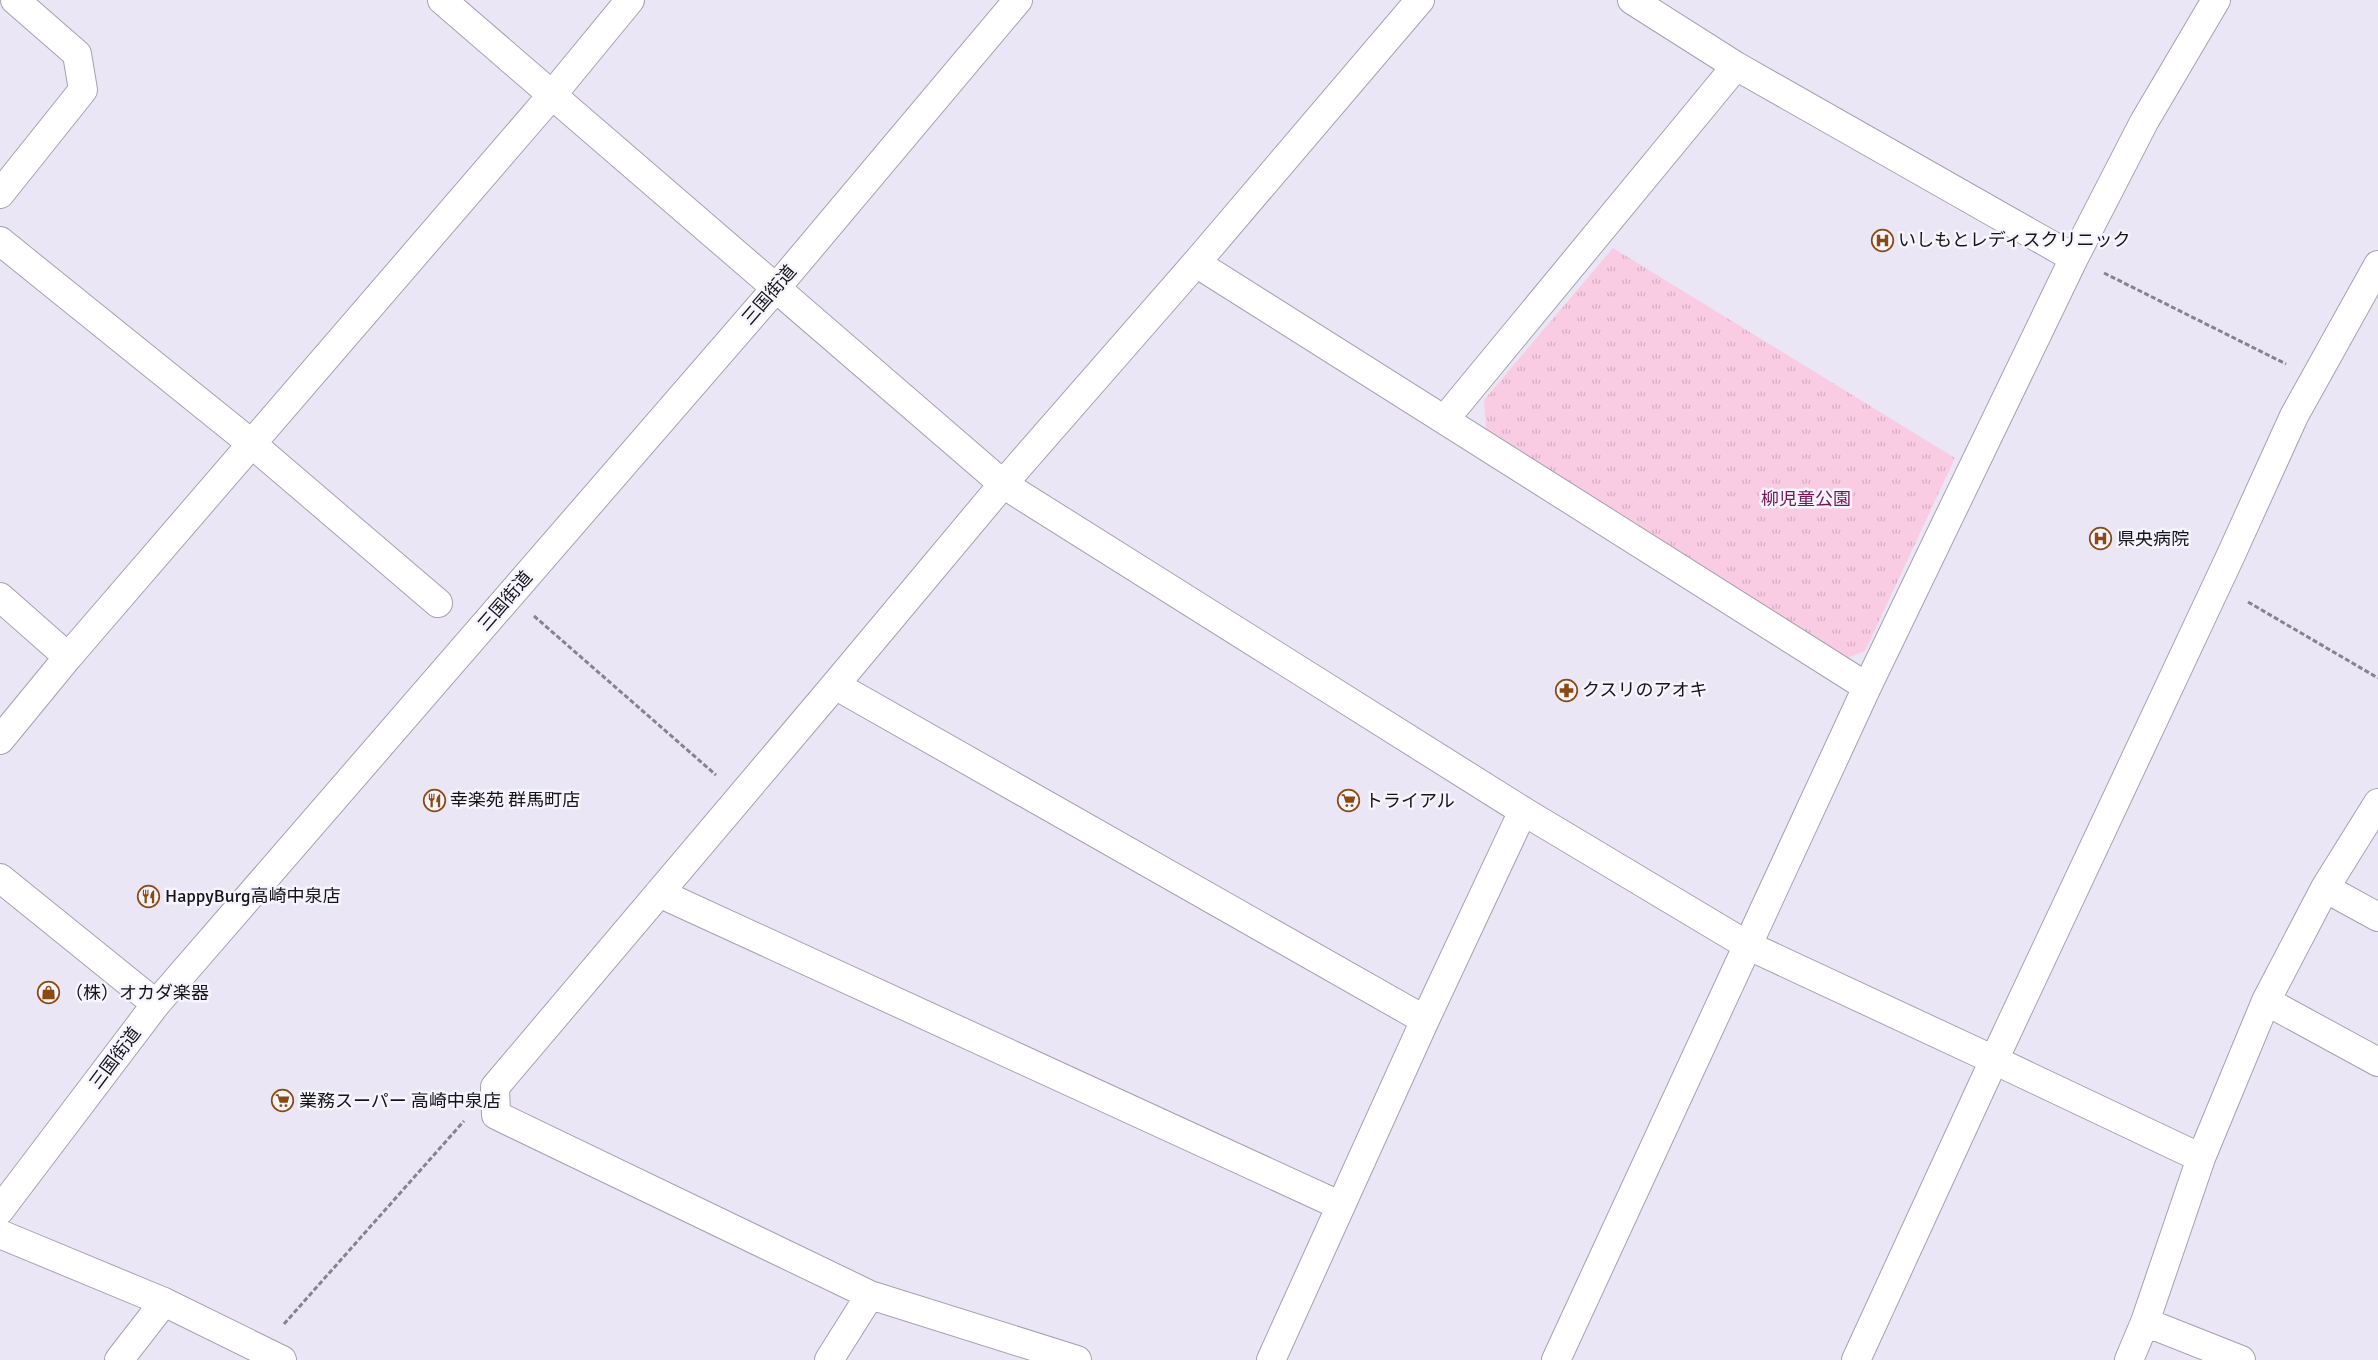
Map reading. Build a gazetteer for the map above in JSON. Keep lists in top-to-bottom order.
{
  "streets": {
    "street": ["三国街道"]
  },
  "parks": ["柳児童公園"],
  "places": {
    "hospital": ["いしもとレディスクリニック", "県央病院"],
    "pharmacy": ["クスリのアオキ"],
    "restaurant": ["幸楽苑 群馬町店", "HappyBurg高崎中泉店"],
    "supermarket": ["トライアル", "業務スーパー 高崎中泉店"],
    "shop": ["（株）オカダ楽器"]
  }
}
